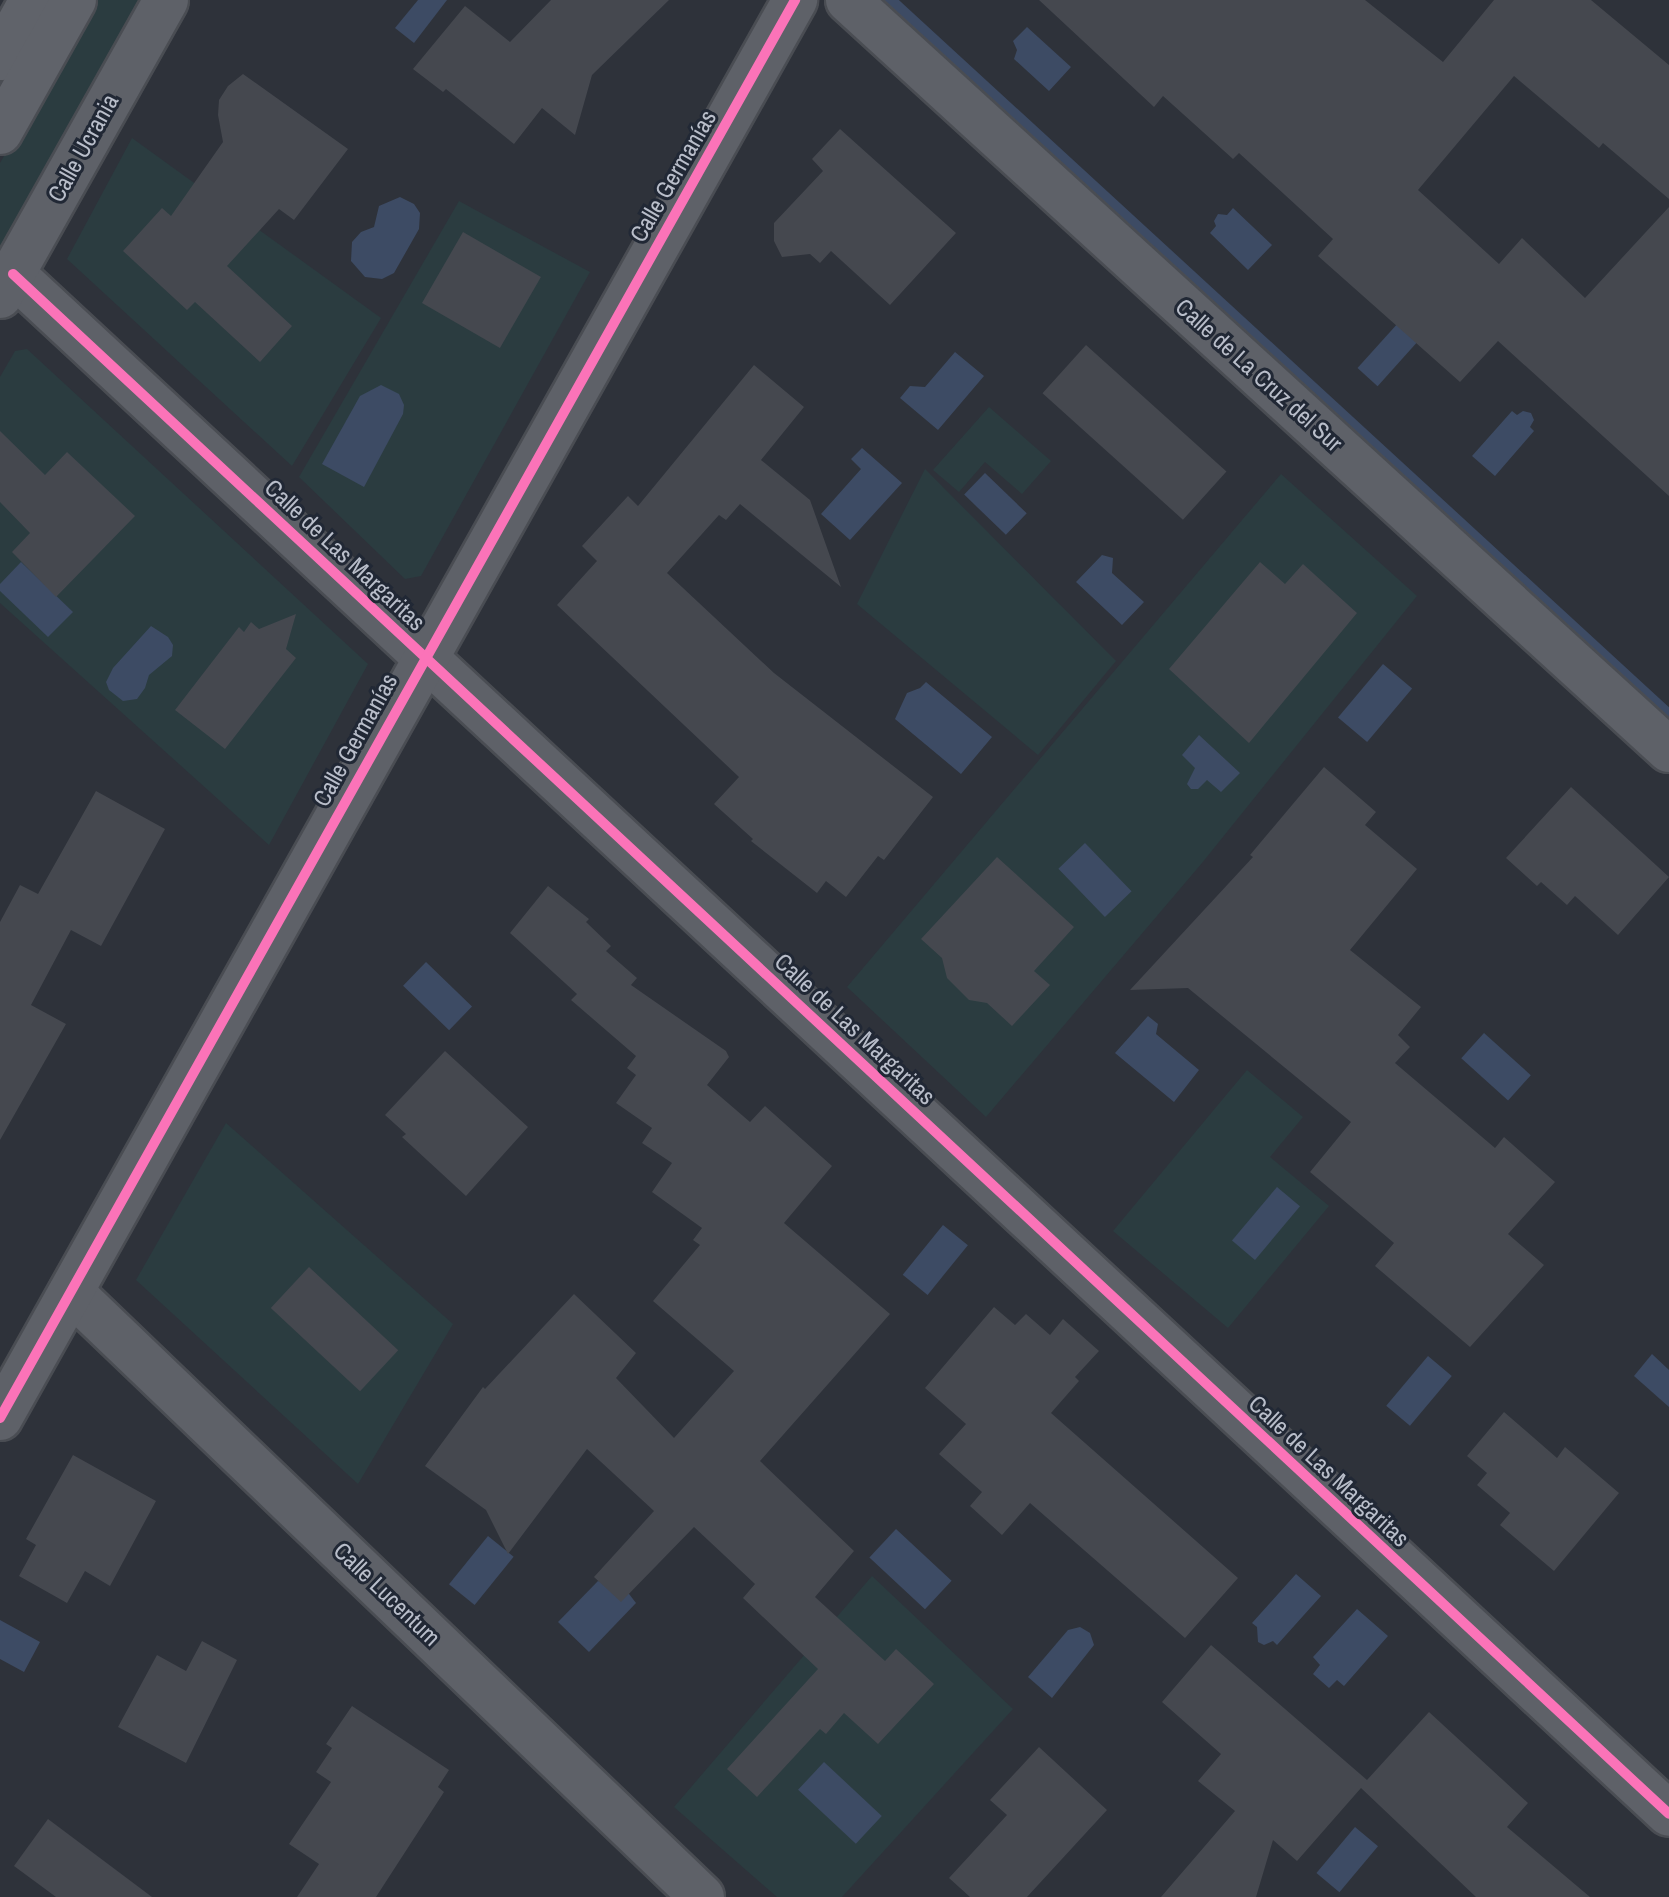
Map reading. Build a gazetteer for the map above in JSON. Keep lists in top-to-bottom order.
{
  "streets": {
    "street": [
      "Calle Ucrania",
      "Calle Germanías",
      "Calle de La Cruz del Sur",
      "Calle de Las Margaritas",
      "Calle Lucentum"
    ]
  },
  "crossings": [
    ["Calle Ucrania", "Calle de Las Margaritas"],
    ["Calle Germanías", "Calle de Las Margaritas"],
    ["Calle Germanías", "Calle Lucentum"]
  ]
}
